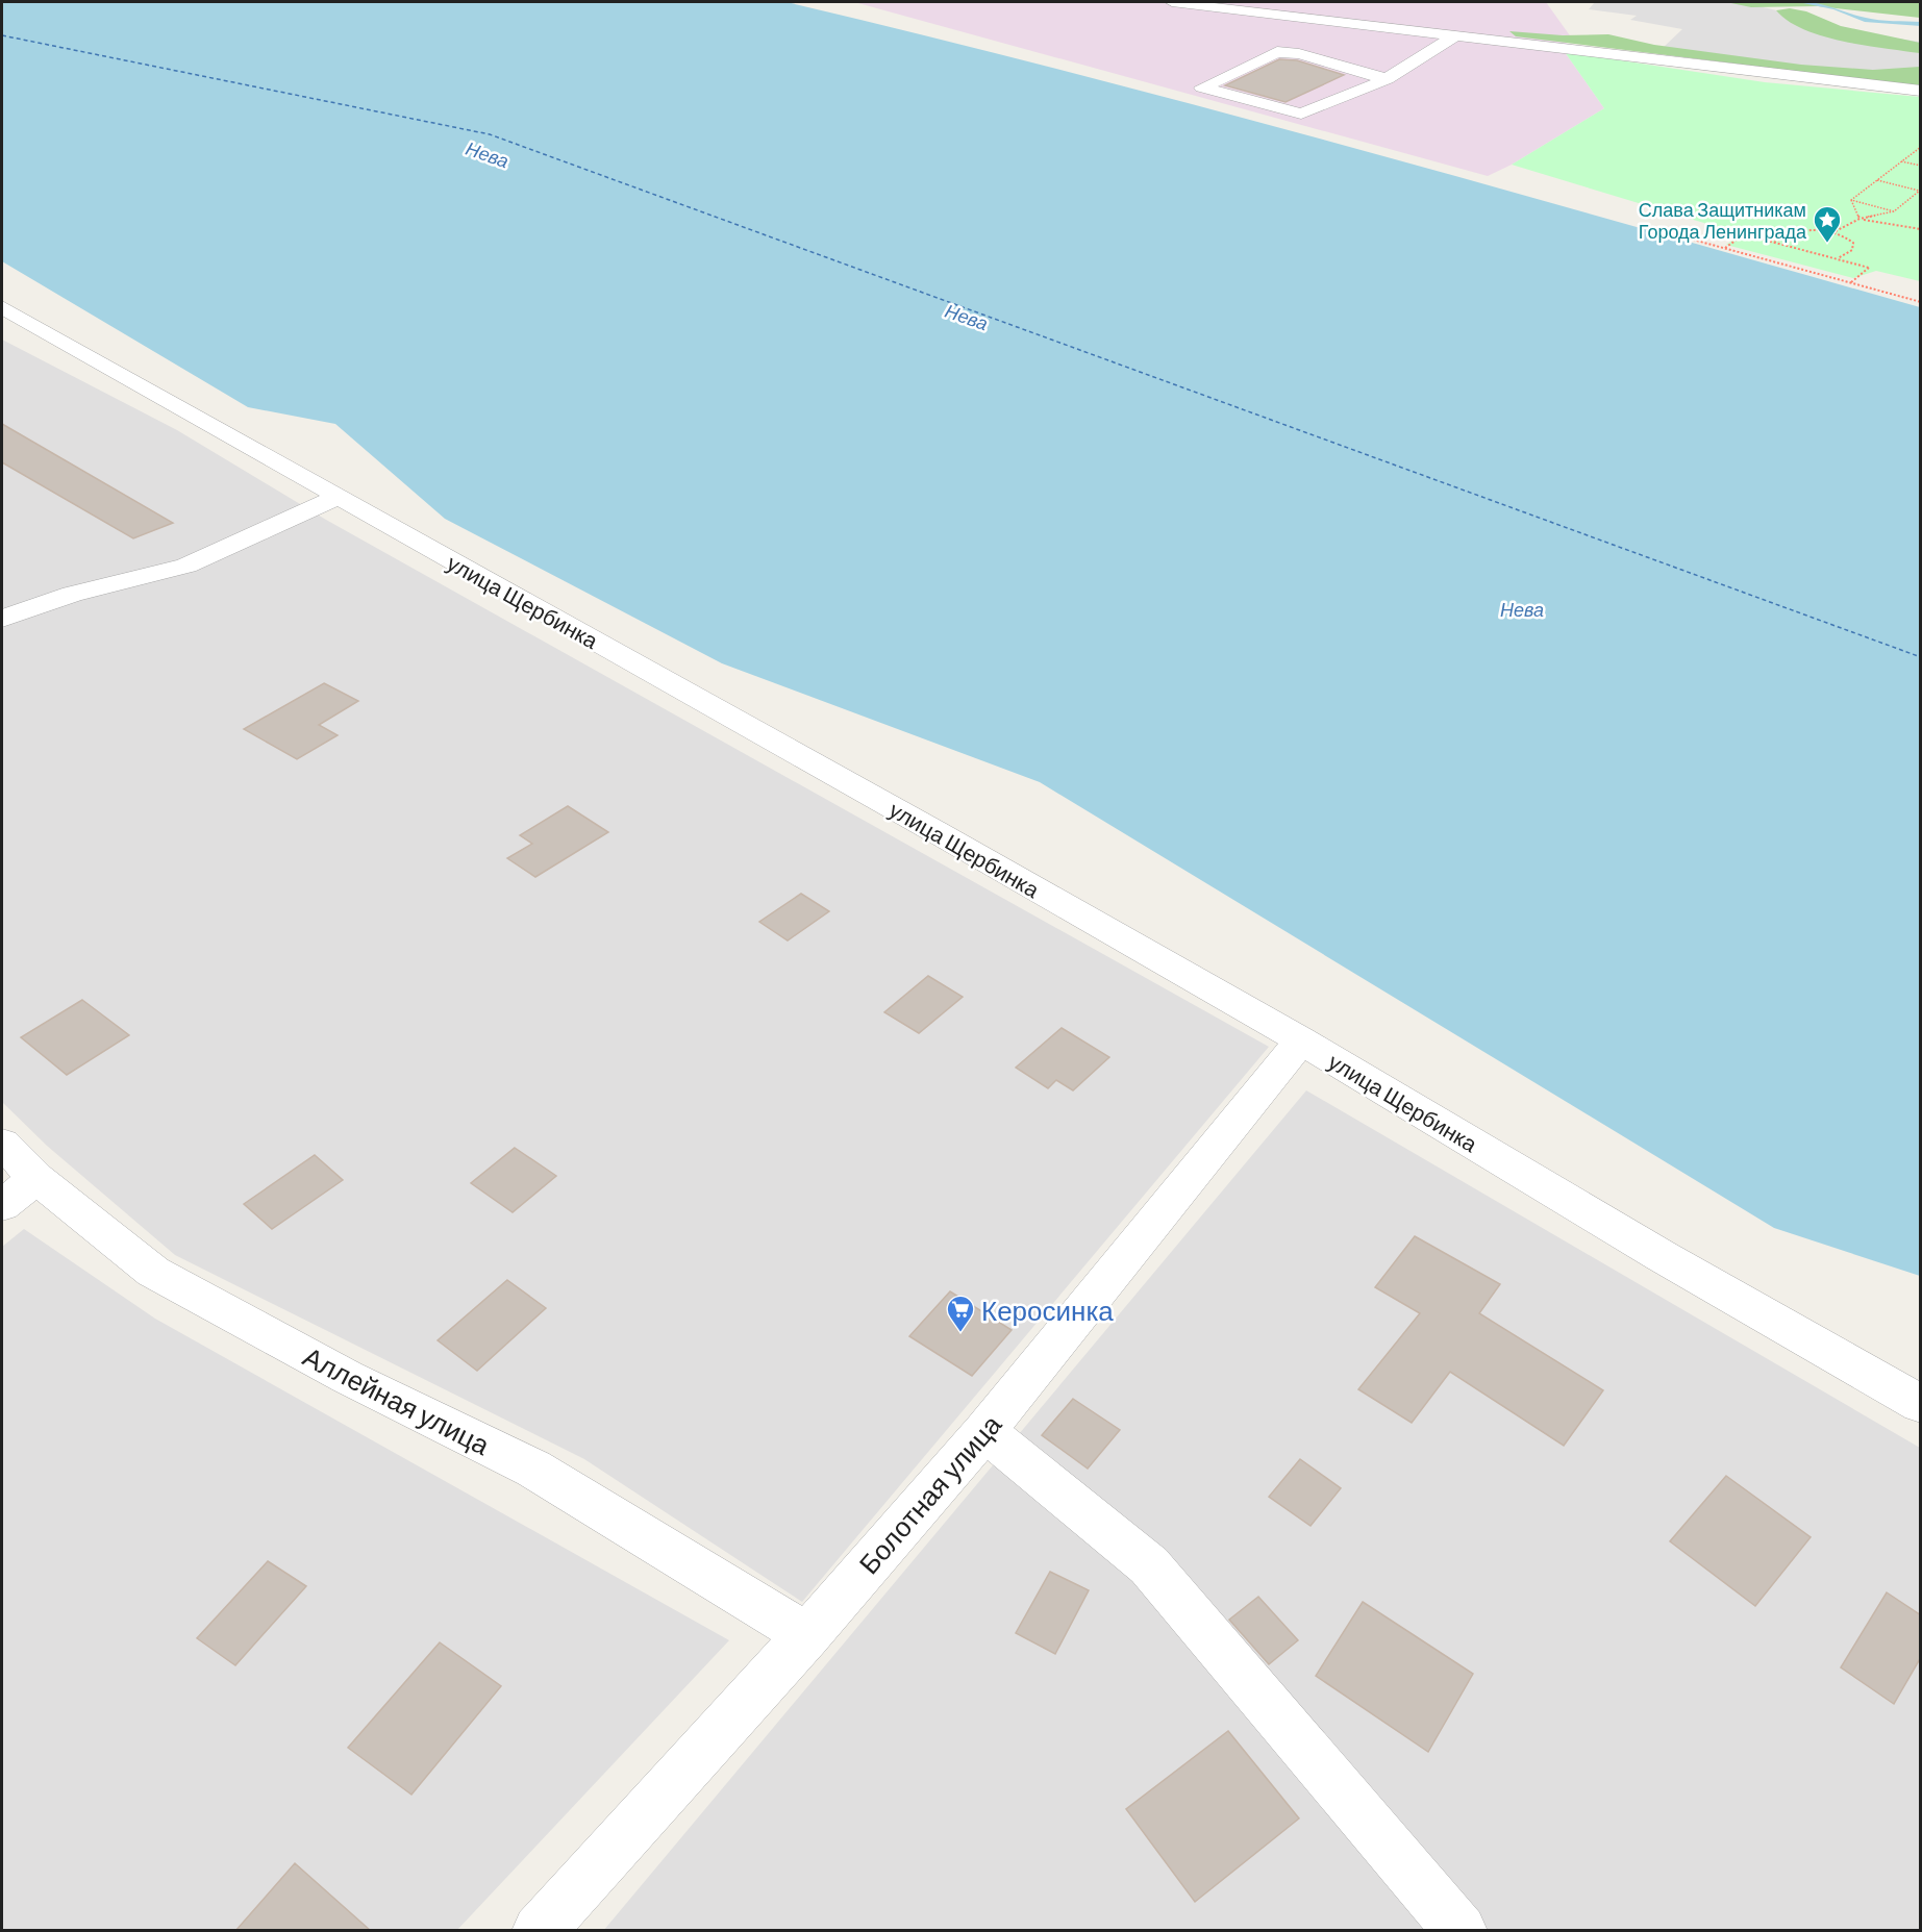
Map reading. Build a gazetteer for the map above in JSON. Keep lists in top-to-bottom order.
{
  "streets": {
    "street": ["улица Щербинка", "Аллейная улица", "Болотная улица"]
  },
  "crossings": [
    ["улица Щербинка", "Болотная улица"],
    ["Аллейная улица", "Болотная улица"]
  ],
  "water": ["Нева"],
  "places": {
    "place": ["Слава Защитникам Города Ленинграда"],
    "supermarket": ["Керосинка"]
  }
}
